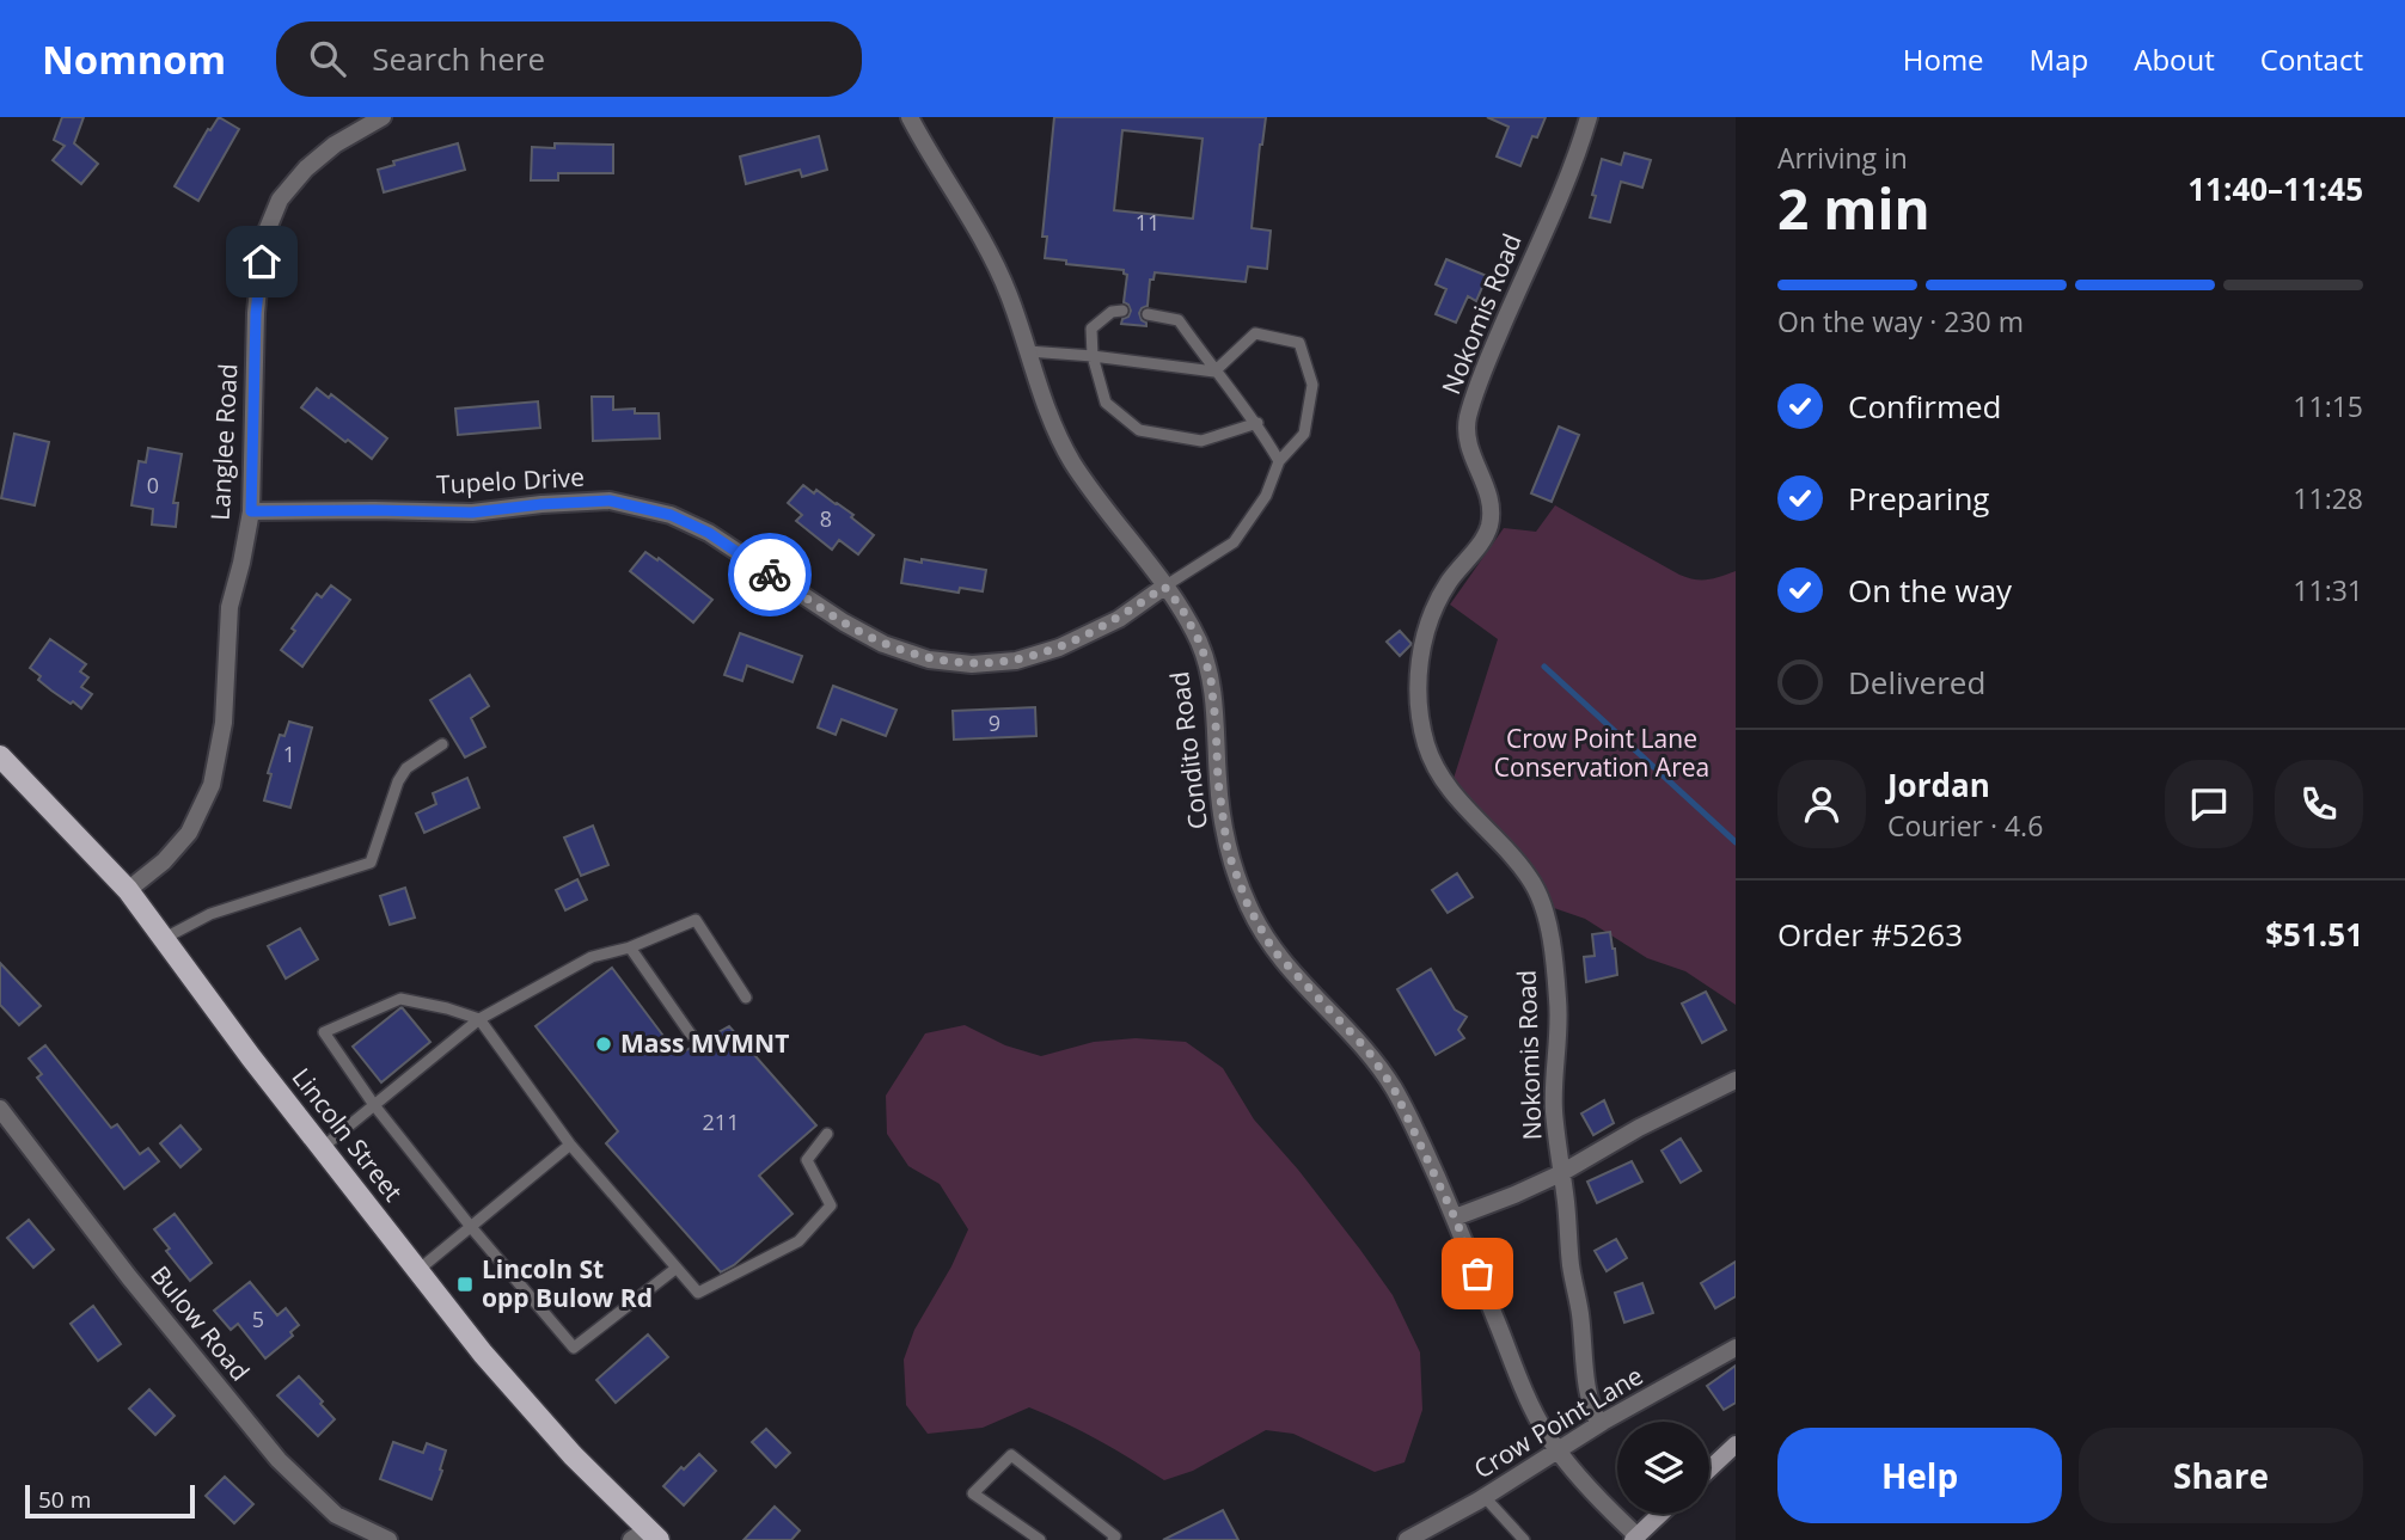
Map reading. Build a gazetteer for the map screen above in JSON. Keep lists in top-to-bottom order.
{
  "streets": {
    "main road": ["Lincoln Street"],
    "street": [
      "Nokomis Road",
      "Langlee Road",
      "Tupelo Drive",
      "Condito Road",
      "Bulow Road",
      "Crow Point Lane"
    ]
  },
  "crossings": [
    ["Nokomis Road", "Crow Point Lane"],
    ["Langlee Road", "Tupelo Drive"],
    ["Langlee Road", "Lincoln Street"],
    ["Tupelo Drive", "Condito Road"],
    ["Condito Road", "Crow Point Lane"]
  ],
  "parks": ["Crow Point Lane Conservation Area"],
  "places": {
    "other": ["Mass MVMNT"],
    "transit": ["Lincoln St opp Bulow Rd"]
  },
  "house_numbers": [
    "11",
    "0",
    "8",
    "9",
    "1",
    "211",
    "5"
  ],
  "scale_bar": "50 m",
  "page": {
    "header": "Nomnom",
    "search": "Search here",
    "nav": [
      "Home",
      "Map",
      "About",
      "Contact"
    ],
    "heading": ["2 min", "Arriving in", "11:40–11:45"],
    "panel": [
      "Jordan",
      "Courier · 4.6",
      "Order #5263",
      "$51.51"
    ],
    "bar": "On the way · 230 m",
    "list": [
      ["Confirmed", "11:15"],
      ["Preparing", "11:28"],
      ["On the way", "11:31"],
      "Delivered"
    ],
    "buttons": ["Help", "Share"],
    "scale": "50 m"
  }
}
